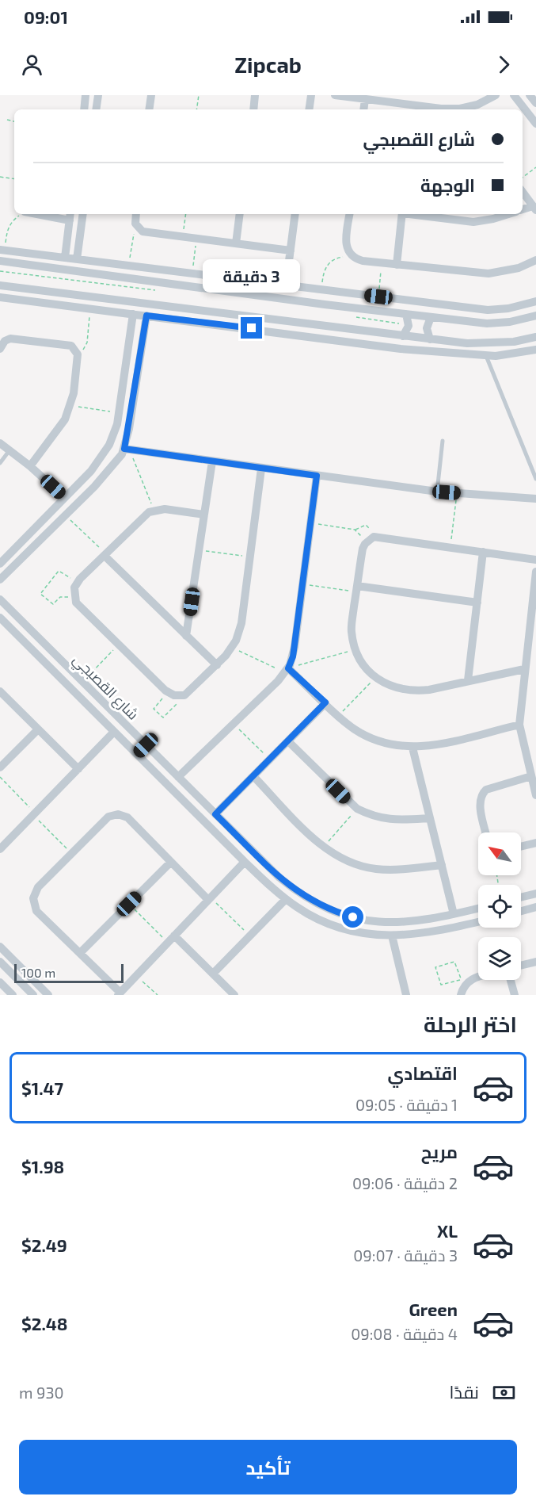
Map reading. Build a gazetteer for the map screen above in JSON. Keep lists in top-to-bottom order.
{
  "streets": {
    "street": ["شارع القصبجي"]
  },
  "scale_bar": "100 m",
  "north": "top left",
  "page": {
    "status": "09:01",
    "header": "Zipcab",
    "banner": ["شارع القصبجي", "الوجهة"],
    "bubble": "3 دقيقة",
    "scale": "100 m",
    "heading": "اختر الرحلة",
    "list": [
      {
        "name": "اقتصادي",
        "note": "1 دقيقة · 09:05",
        "value": "$1.47"
      },
      {
        "name": "مريح",
        "note": "2 دقيقة · 09:06",
        "value": "$1.98"
      },
      {
        "name": "XL",
        "note": "3 دقيقة · 09:07",
        "value": "$2.49"
      },
      {
        "name": "Green",
        "note": "4 دقيقة · 09:08",
        "value": "$2.48"
      }
    ],
    "pay": ["نقدًا", "930 m"],
    "buttons": "تأكيد"
  }
}
